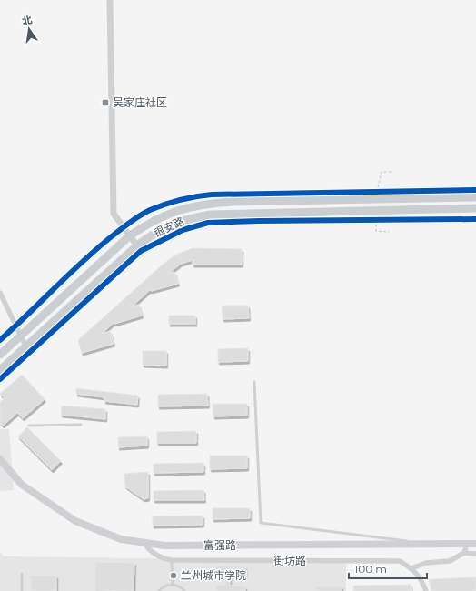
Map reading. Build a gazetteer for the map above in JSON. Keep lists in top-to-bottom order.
{
  "streets": {
    "main road": ["银安路", "富强路"],
    "street": ["街坊路"]
  },
  "crossings": [
    ["富强路", "街坊路"]
  ],
  "places": {
    "transit": ["吴家庄社区"],
    "other": ["兰州城市学院"]
  },
  "scale_bar": "100 m",
  "north": "top"
}
